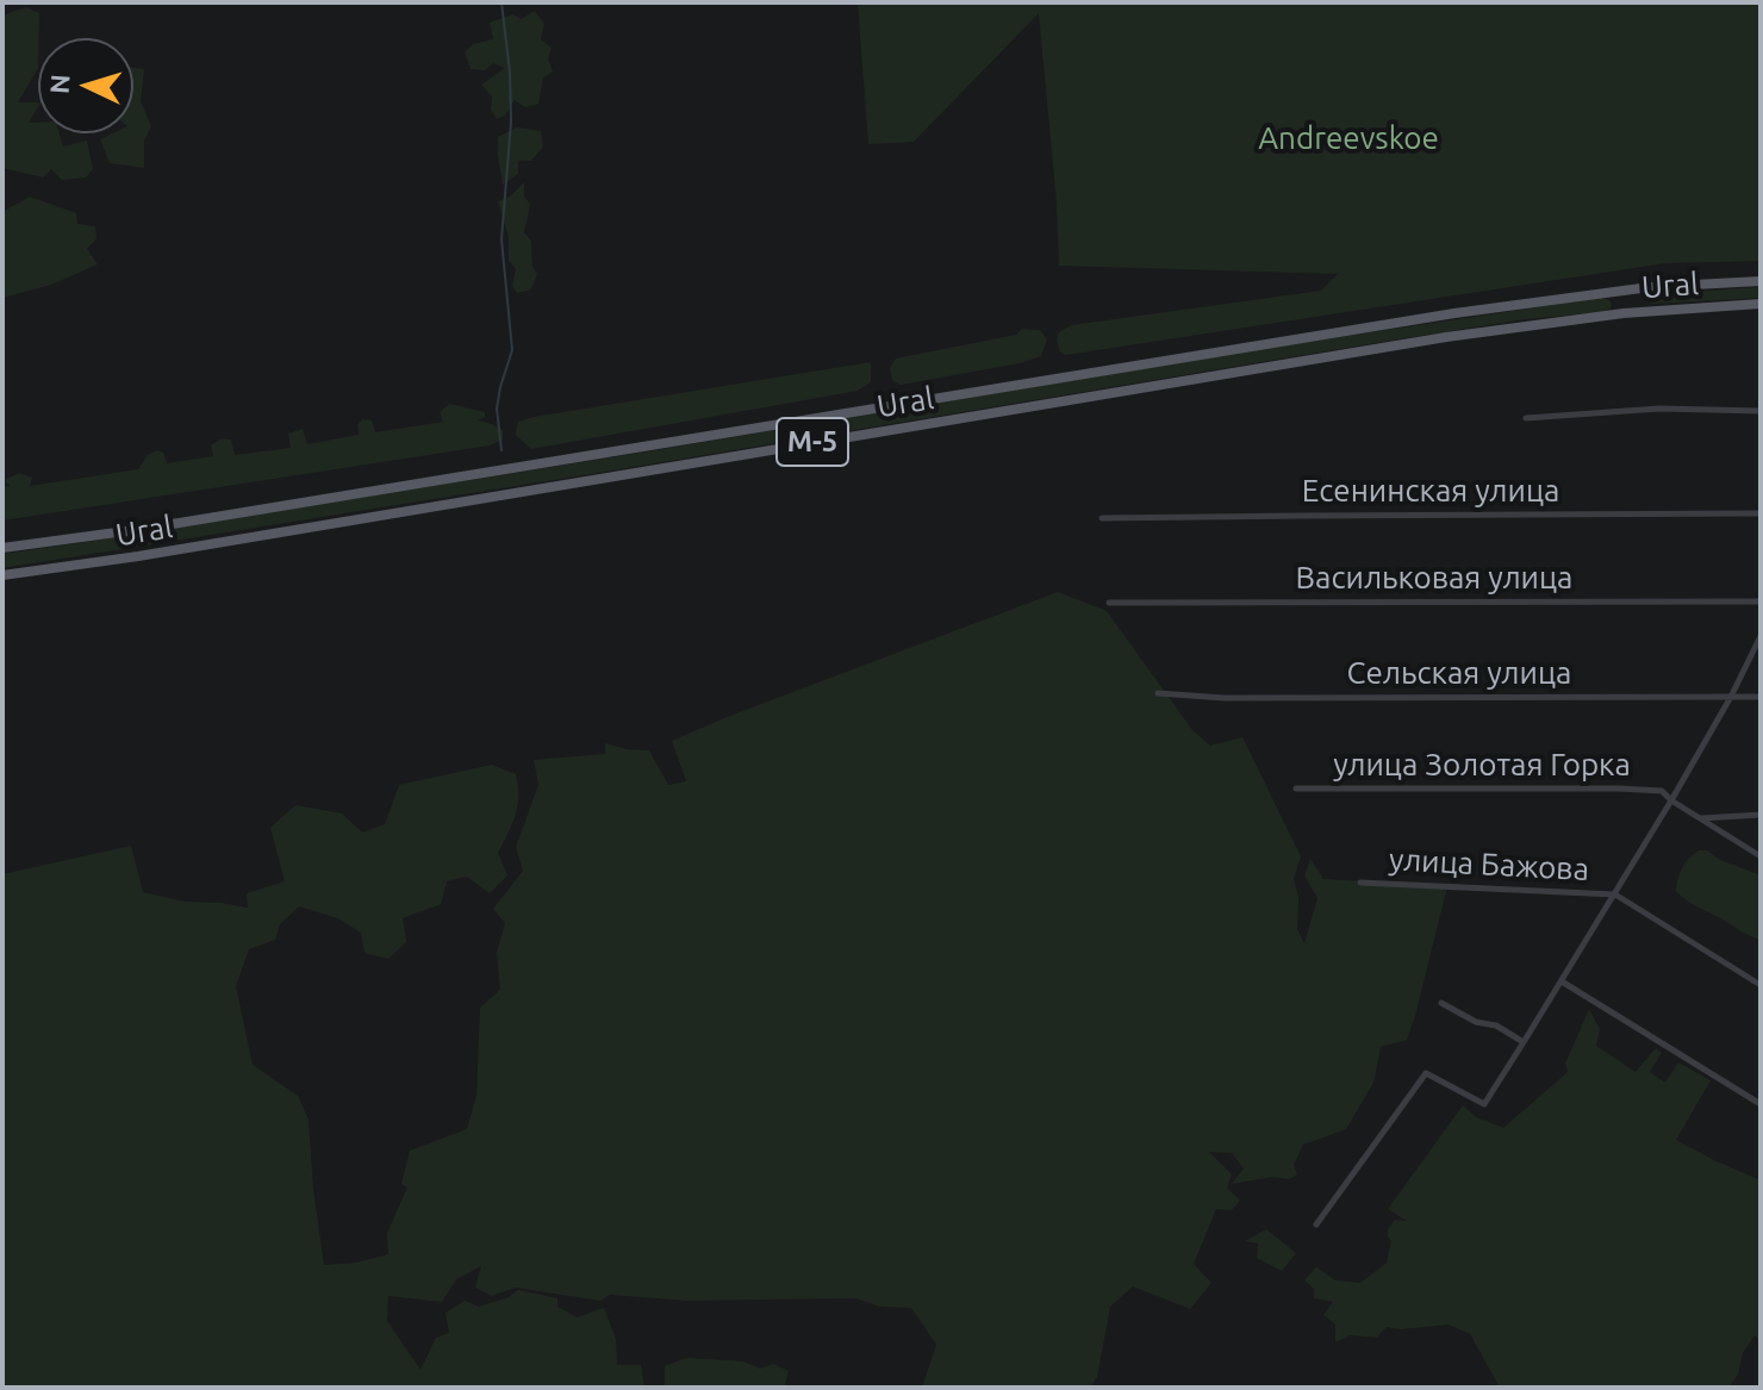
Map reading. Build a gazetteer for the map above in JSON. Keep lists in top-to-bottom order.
{
  "streets": {
    "main road": ["Ural", "М-5"],
    "street": [
      "Есенинская улица",
      "Васильковая улица",
      "Сельская улица",
      "улица Золотая Горка",
      "улица Бажова"
    ]
  },
  "parks": ["Andreevskoe"],
  "north": "left"
}
